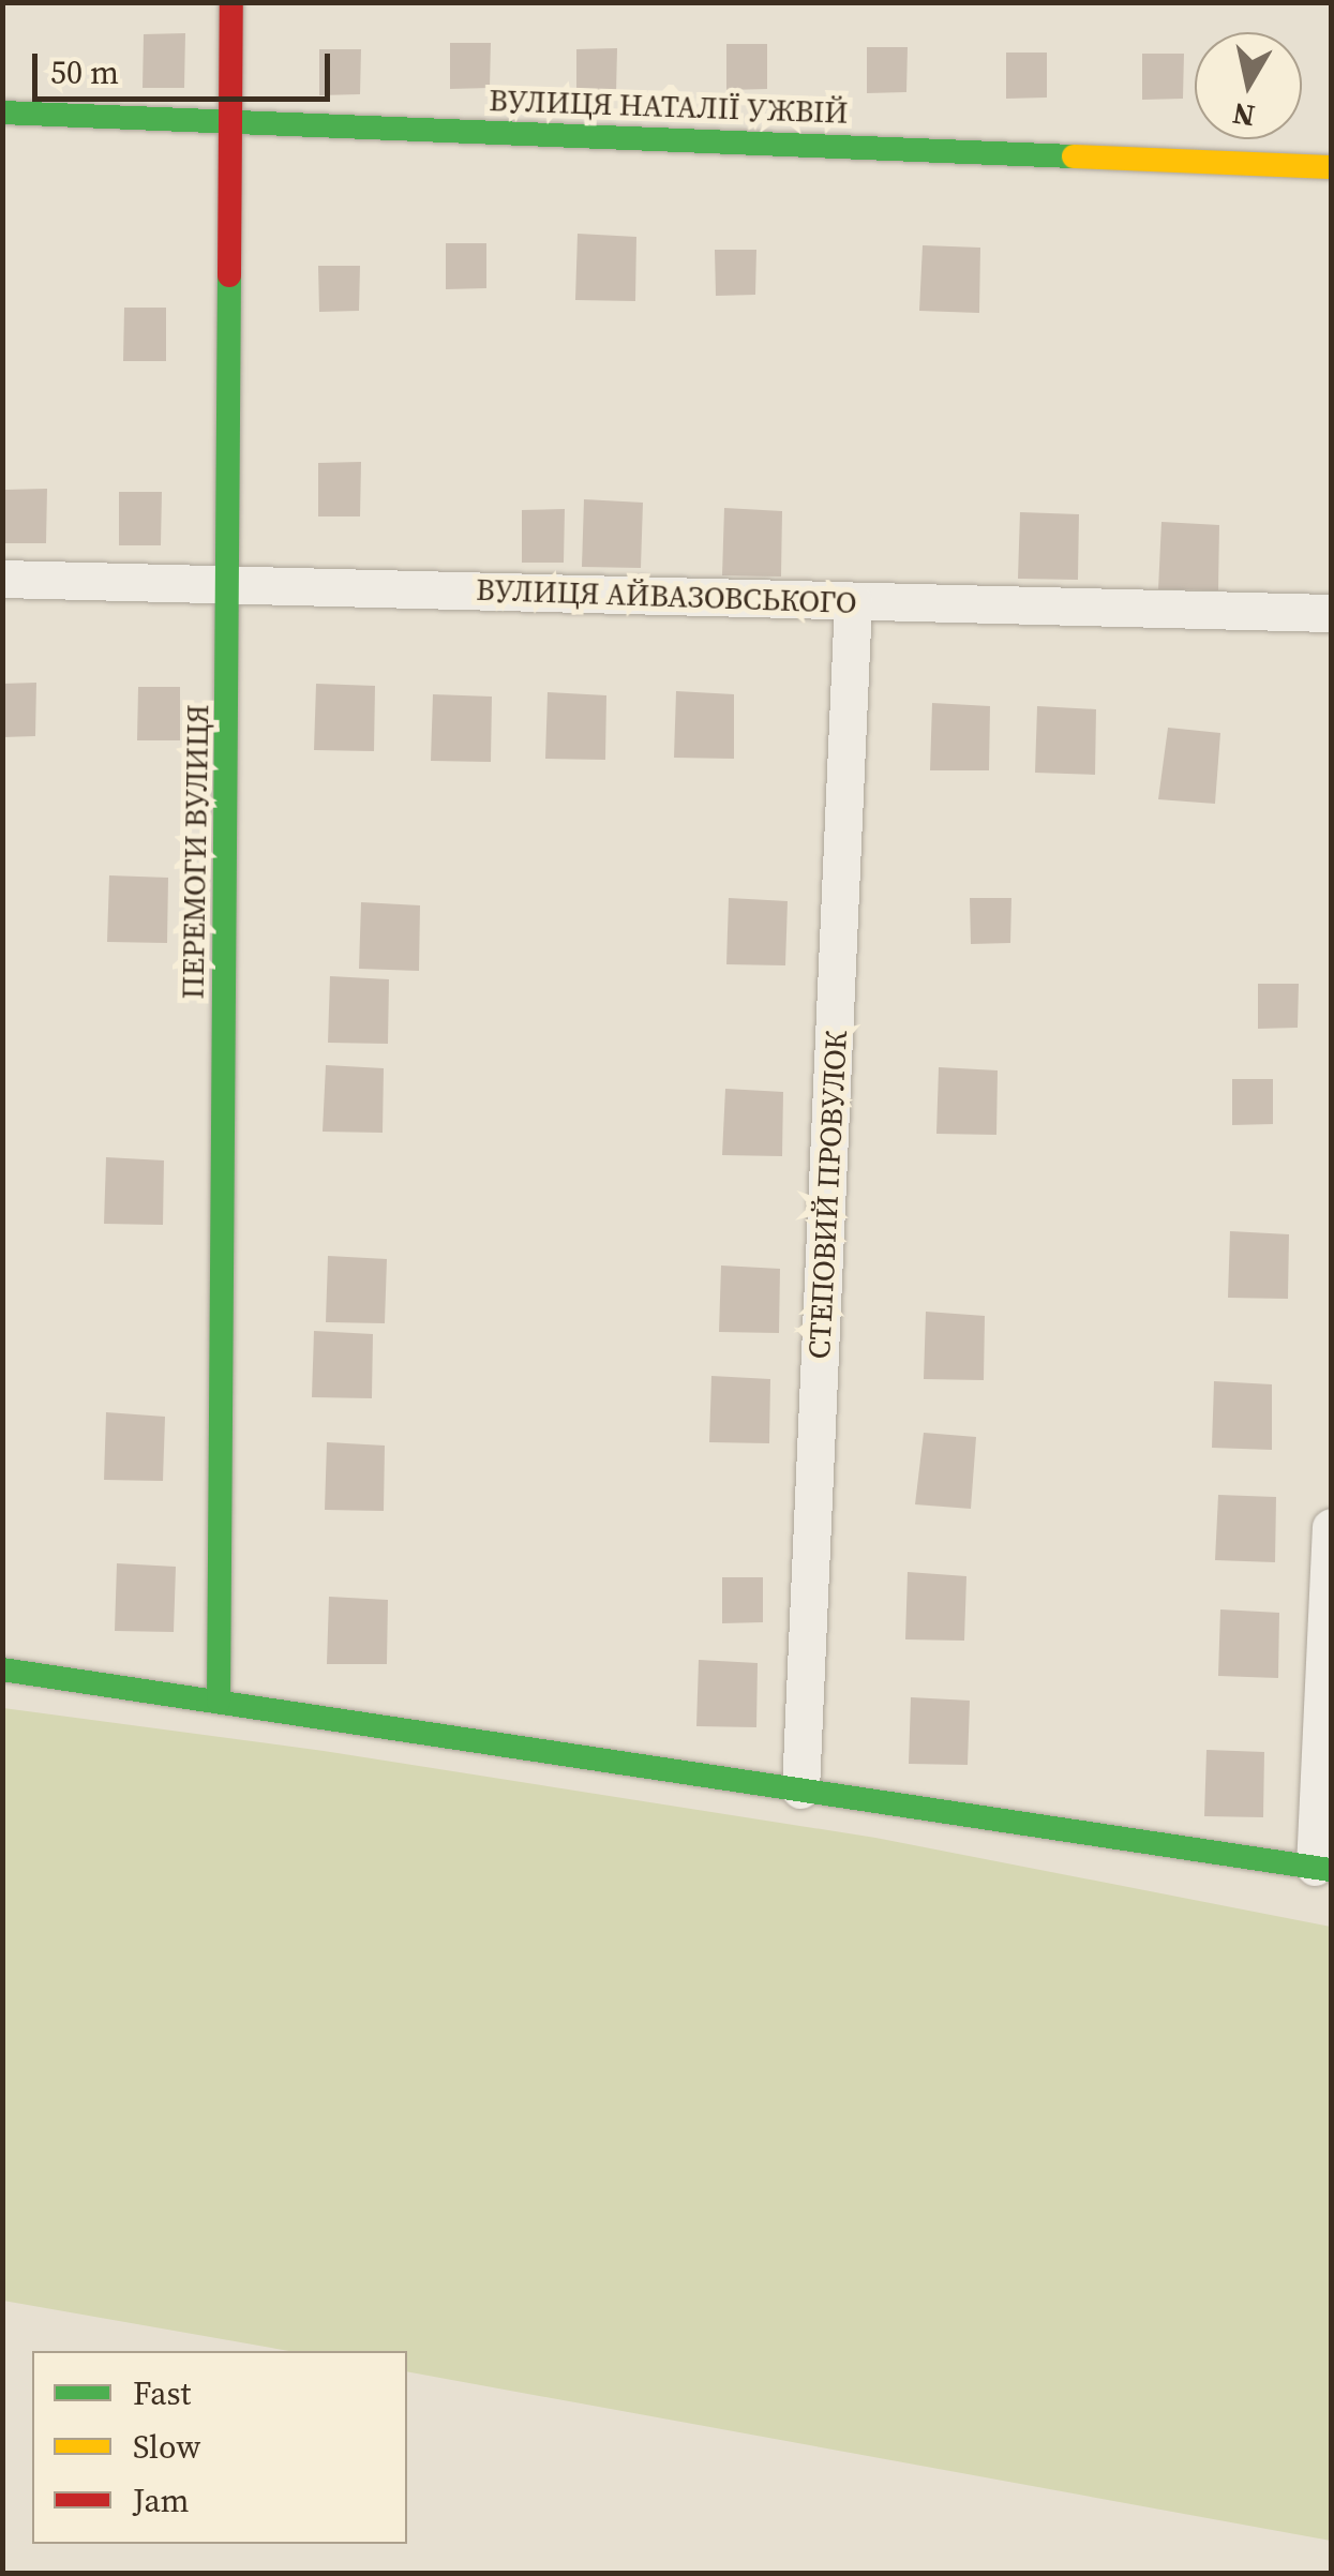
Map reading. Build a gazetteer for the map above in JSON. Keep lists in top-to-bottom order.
{
  "streets": {
    "street": [
      "ВУЛИЦЯ НАТАЛІЇ УЖВІЙ",
      "ВУЛИЦЯ АЙВАЗОВСЬКОГО",
      "ПЕРЕМОГИ ВУЛИЦЯ",
      "СТЕПОВИЙ ПРОВУЛОК"
    ]
  },
  "crossings": [
    ["ВУЛИЦЯ НАТАЛІЇ УЖВІЙ", "ПЕРЕМОГИ ВУЛИЦЯ"],
    ["ВУЛИЦЯ АЙВАЗОВСЬКОГО", "ПЕРЕМОГИ ВУЛИЦЯ"],
    ["ВУЛИЦЯ АЙВАЗОВСЬКОГО", "СТЕПОВИЙ ПРОВУЛОК"]
  ],
  "legend": ["Fast", "Slow", "Jam"],
  "scale_bar": "50 m",
  "north": "bottom"
}
